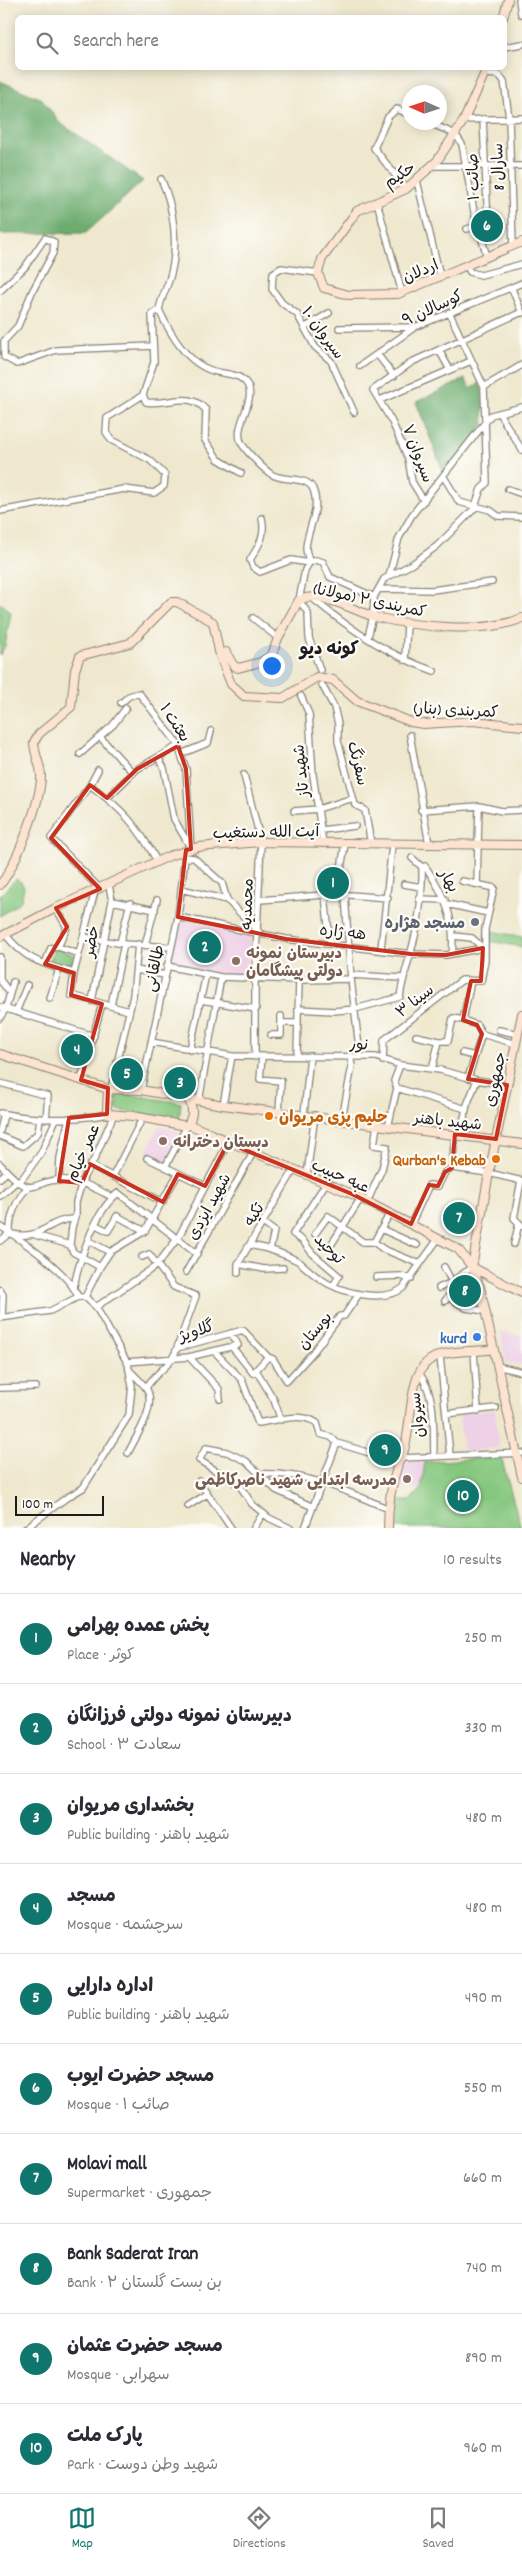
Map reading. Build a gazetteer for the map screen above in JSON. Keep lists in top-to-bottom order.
{
  "streets": {
    "street": [
      "سارال 8",
      "حکیم",
      "صائب ۱",
      "اردلان",
      "کوسالان ۹",
      "سیروان ۱۰",
      "سیروان ۷",
      "کمربندی ۲ (مولانا)",
      "کمربندی (بنار)",
      "بعثت ۱",
      "سفرنگ",
      "شهید تاز",
      "آیت الله دستغیب",
      "بهار",
      "محمدیه",
      "هه ژاره",
      "خضر",
      "طالقانی",
      "سینا ۳",
      "نور",
      "جمهوری",
      "شهید باهنر",
      "عمر خیام",
      "عبه حبیب",
      "شهید ایزدی",
      "تکیه",
      "توحید",
      "گلاویژ",
      "بوستان",
      "سیروان"
    ]
  },
  "crossings": [
    ["سارال 8", "حکیم"],
    ["سارال 8", "اردلان"],
    ["حکیم", "اردلان"],
    ["حکیم", "سیروان ۱۰"],
    ["اردلان", "سیروان ۱۰"],
    ["کمربندی ۲ (مولانا)", "کمربندی (بنار)"],
    ["بعثت ۱", "آیت الله دستغیب"],
    ["بعثت ۱", "طالقانی"],
    ["سفرنگ", "آیت الله دستغیب"],
    ["شهید تاز", "آیت الله دستغیب"],
    ["آیت الله دستغیب", "محمدیه"],
    ["آیت الله دستغیب", "خضر"],
    ["آیت الله دستغیب", "طالقانی"],
    ["بهار", "هه ژاره"],
    ["محمدیه", "هه ژاره"],
    ["محمدیه", "نور"],
    ["محمدیه", "شهید باهنر"],
    ["هه ژاره", "طالقانی"],
    ["هه ژاره", "سینا ۳"],
    ["طالقانی", "نور"],
    ["طالقانی", "شهید باهنر"],
    ["سینا ۳", "نور"],
    ["نور", "جمهوری"],
    ["جمهوری", "شهید باهنر"],
    ["جمهوری", "عبه حبیب"],
    ["عبه حبیب", "شهید ایزدی"],
    ["عبه حبیب", "تکیه"],
    ["عبه حبیب", "توحید"],
    ["گلاویژ", "بوستان"]
  ],
  "districts": ["کونه دیو"],
  "places": [
    "مسجد هژاره",
    "دبیرستان نمونه دولتی پیشگامان",
    "حلیم پزی مریوان",
    "دبستان دخترانه",
    "Qurban's Kebab",
    "kurd",
    "مدرسه ابتدایی شهید ناصرکاظمی"
  ],
  "scale_bar": "100 m",
  "north": "left",
  "page": {
    "search": "Search here",
    "pins": [
      "6",
      "1",
      "2",
      "4",
      "5",
      "3",
      "7",
      "8",
      "9",
      "10"
    ],
    "scale": "100 m",
    "heading": ["Nearby", "10 results"],
    "list": [
      {
        "mark": "1",
        "name": "پخش عمده بهرامی",
        "note": "Place · کوثر",
        "value": "250 m"
      },
      {
        "mark": "2",
        "name": "دبیرستان نمونه دولتی فرزانگان",
        "note": "School · سعادت ۳",
        "value": "330 m"
      },
      {
        "mark": "3",
        "name": "بخشداری مریوان",
        "note": "Public building · شهید باهنر",
        "value": "480 m"
      },
      {
        "mark": "4",
        "name": "مسجد",
        "note": "Mosque · سرچشمه",
        "value": "480 m"
      },
      {
        "mark": "5",
        "name": "اداره دارایی",
        "note": "Public building · شهید باهنر",
        "value": "490 m"
      },
      {
        "mark": "6",
        "name": "مسجد حضرت ایوب",
        "note": "Mosque · صائب ۱",
        "value": "550 m"
      },
      {
        "mark": "7",
        "name": "Molavi mall",
        "note": "Supermarket · جمهوری",
        "value": "660 m"
      },
      {
        "mark": "8",
        "name": "Bank Saderat Iran",
        "note": "Bank · بن بست گلستان ۲",
        "value": "740 m"
      },
      {
        "mark": "9",
        "name": "مسجد حضرت عثمان",
        "note": "Mosque · سهرابی",
        "value": "890 m"
      },
      {
        "mark": "10",
        "name": "پارک ملت",
        "note": "Park · شهید وطن دوست",
        "value": "960 m"
      }
    ],
    "nav": ["Map", "Directions", "Saved"]
  }
}
